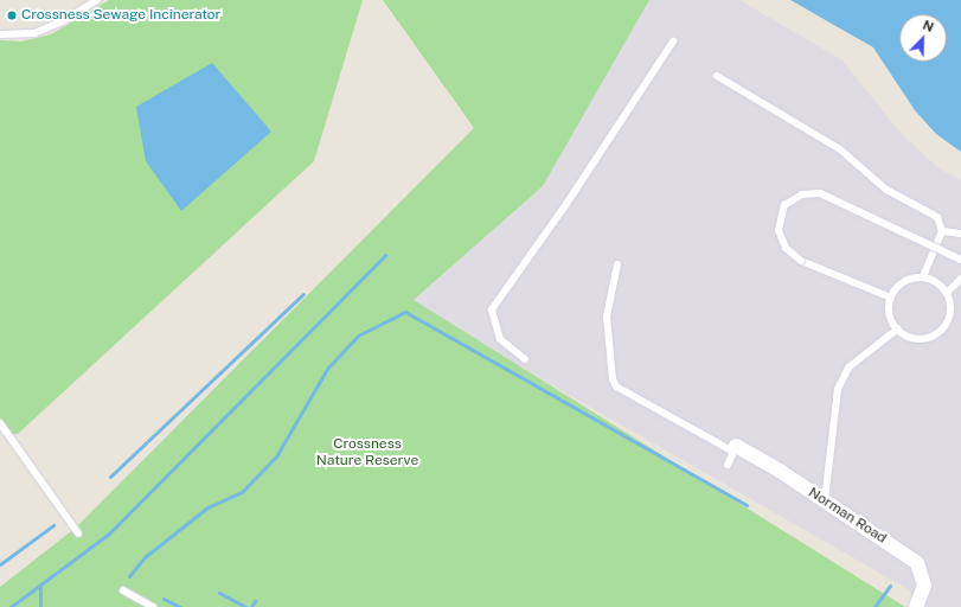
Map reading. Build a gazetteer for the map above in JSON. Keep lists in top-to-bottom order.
{
  "streets": {
    "street": ["Norman Road"]
  },
  "parks": ["Crossness Nature Reserve"],
  "places": ["Crossness Sewage Incinerator"],
  "north": "top right"
}
